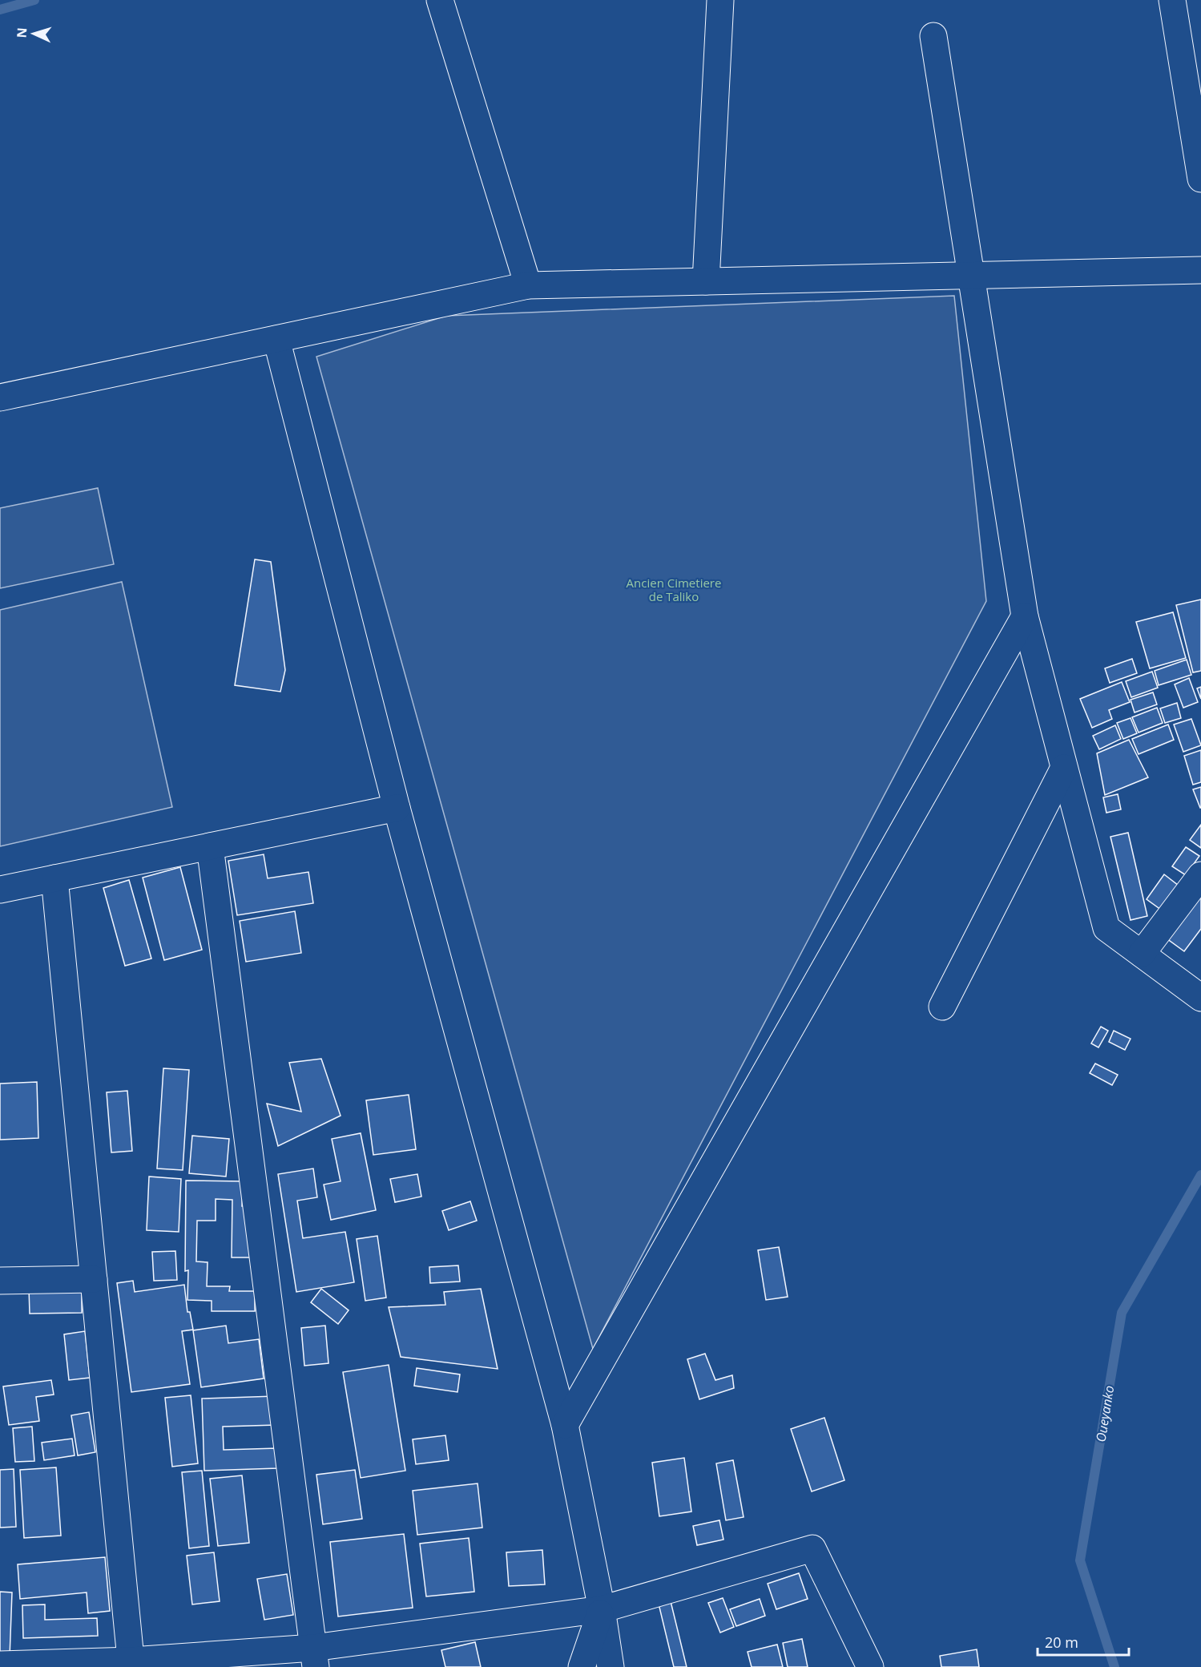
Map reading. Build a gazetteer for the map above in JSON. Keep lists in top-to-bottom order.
{
  "water": ["Oueyanko"],
  "parks": ["Ancien Cimetiere de Taliko"],
  "scale_bar": "20 m",
  "north": "left"
}
